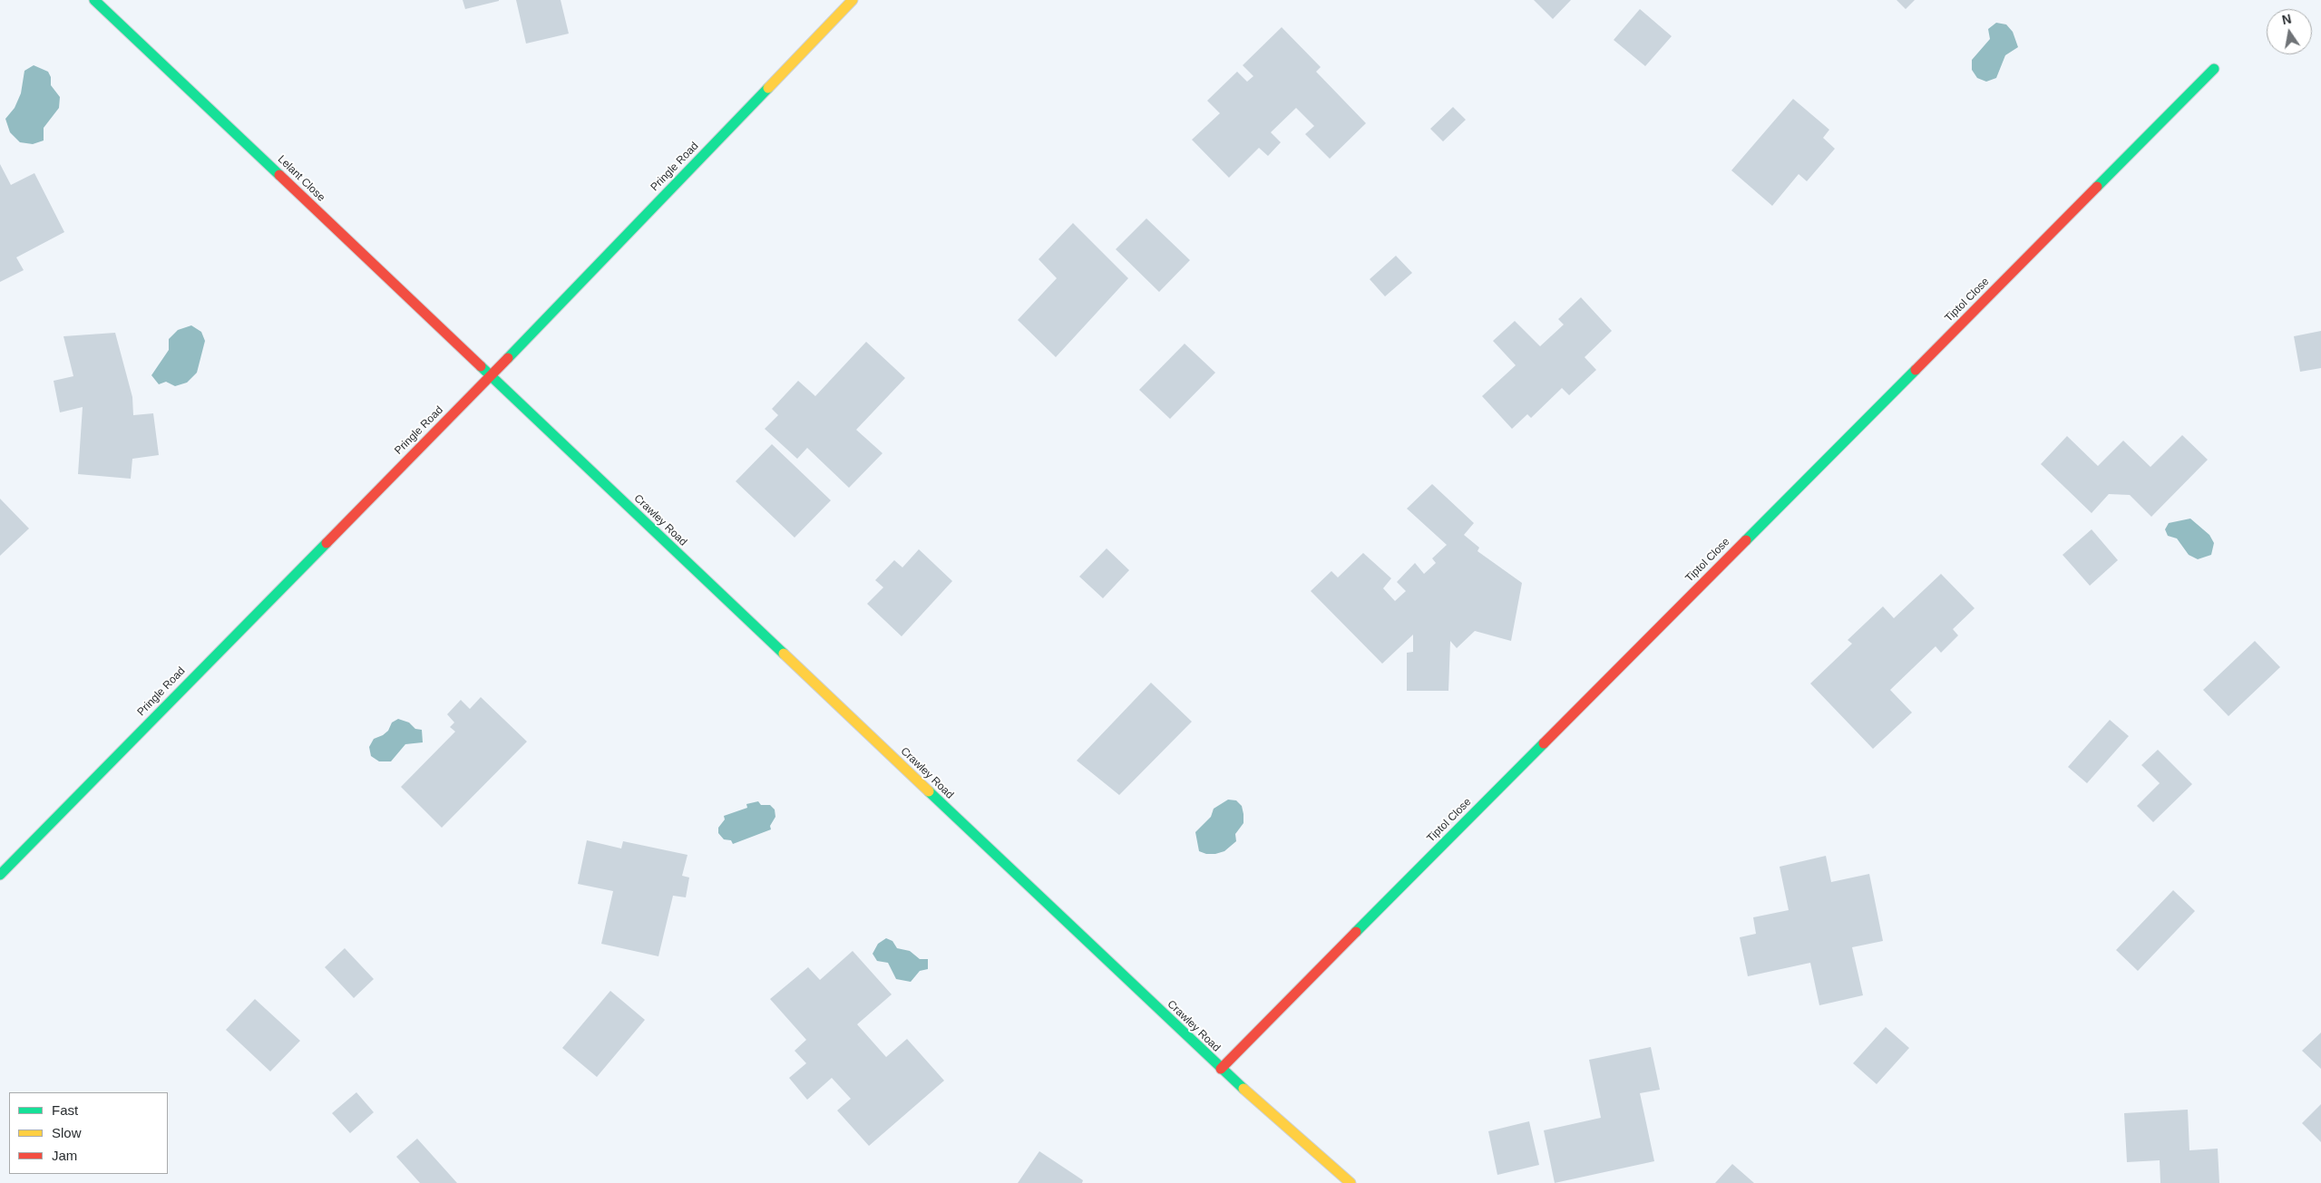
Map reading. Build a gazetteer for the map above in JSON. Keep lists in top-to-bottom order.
{
  "streets": {
    "street": [
      "Pringle Road",
      "Lelant Close",
      "Tiptol Close",
      "Crawley Road"
    ]
  },
  "crossings": [
    ["Pringle Road", "Lelant Close"],
    ["Pringle Road", "Crawley Road"],
    ["Lelant Close", "Crawley Road"],
    ["Tiptol Close", "Crawley Road"]
  ],
  "legend": ["Fast", "Slow", "Jam"],
  "north": "top"
}
